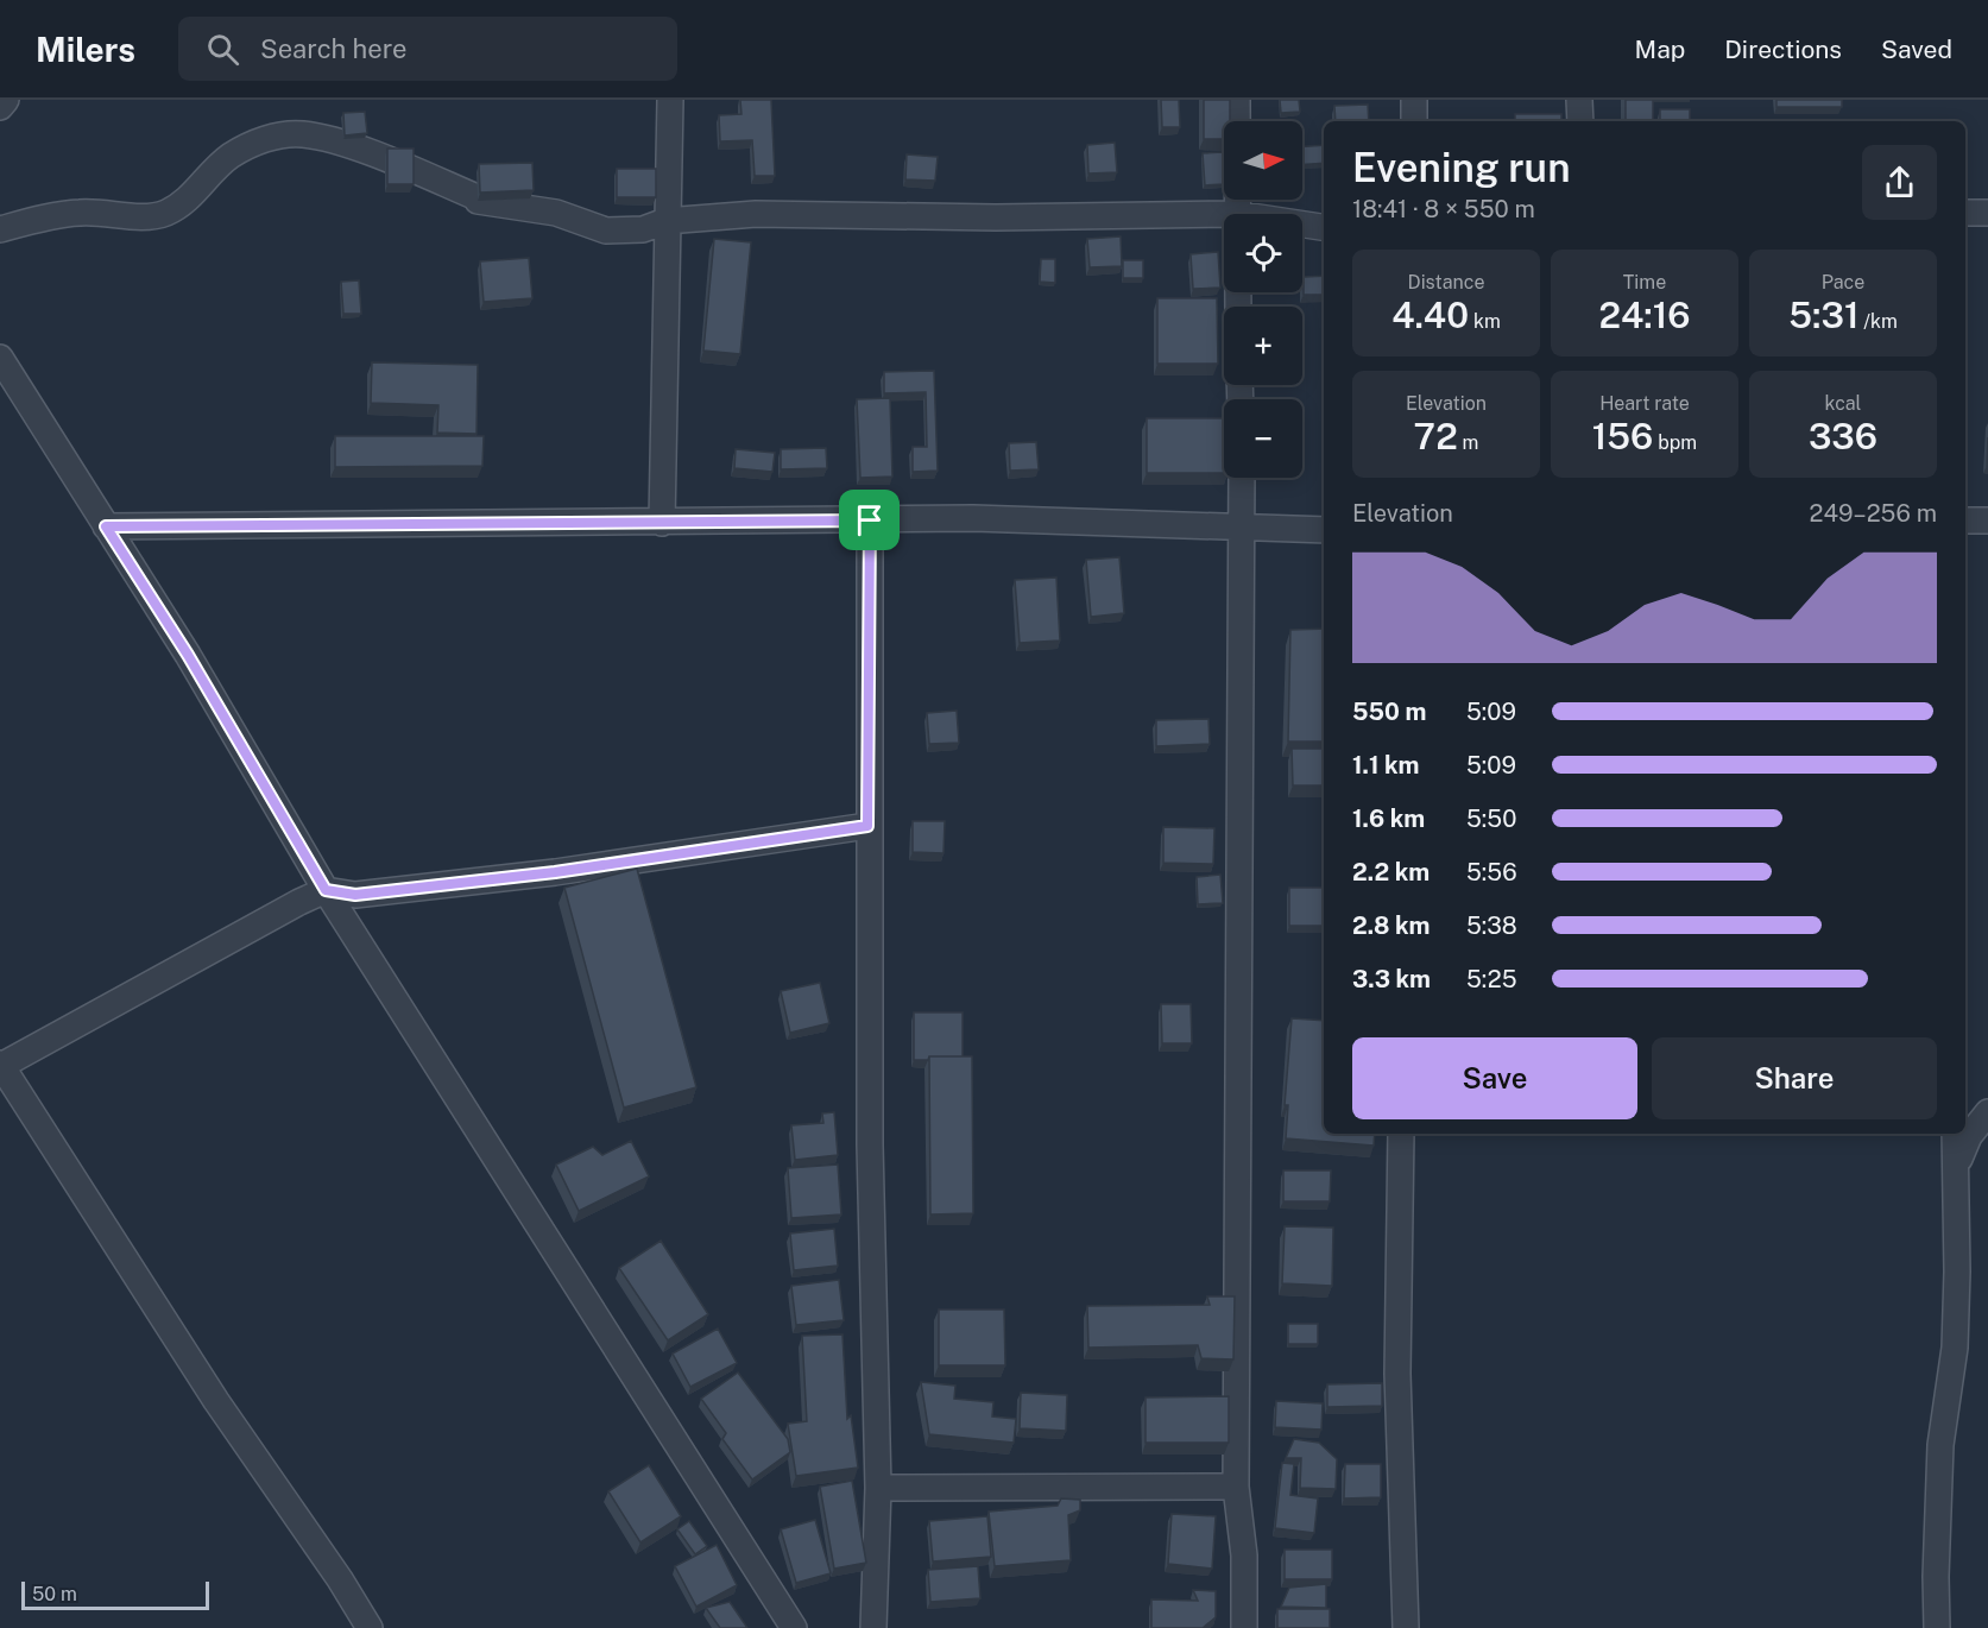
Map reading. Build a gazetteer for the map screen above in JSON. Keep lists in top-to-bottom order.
{
  "scale_bar": "50 m",
  "north": "right",
  "page": {
    "header": "Milers",
    "search": "Search here",
    "nav": ["Map", "Directions", "Saved"],
    "map_buttons": ["+", "−"],
    "heading": ["Evening run", "18:41 · 8 × 550 m"],
    "stats": [
      ["Distance", "4.40 km"],
      ["Time", "24:16"],
      ["Pace", "5:31 /km"],
      ["Elevation", "72 m"],
      ["Heart rate", "156 bpm"],
      ["kcal", "336"]
    ],
    "chart": ["Elevation", "249–256 m"],
    "list": [
      {
        "name": "550 m",
        "note": "5:09"
      },
      {
        "name": "1.1 km",
        "note": "5:09"
      },
      {
        "name": "1.6 km",
        "note": "5:50"
      },
      {
        "name": "2.2 km",
        "note": "5:56"
      },
      {
        "name": "2.8 km",
        "note": "5:38"
      },
      {
        "name": "3.3 km",
        "note": "5:25"
      }
    ],
    "buttons": ["Save", "Share"],
    "scale": "50 m"
  }
}
